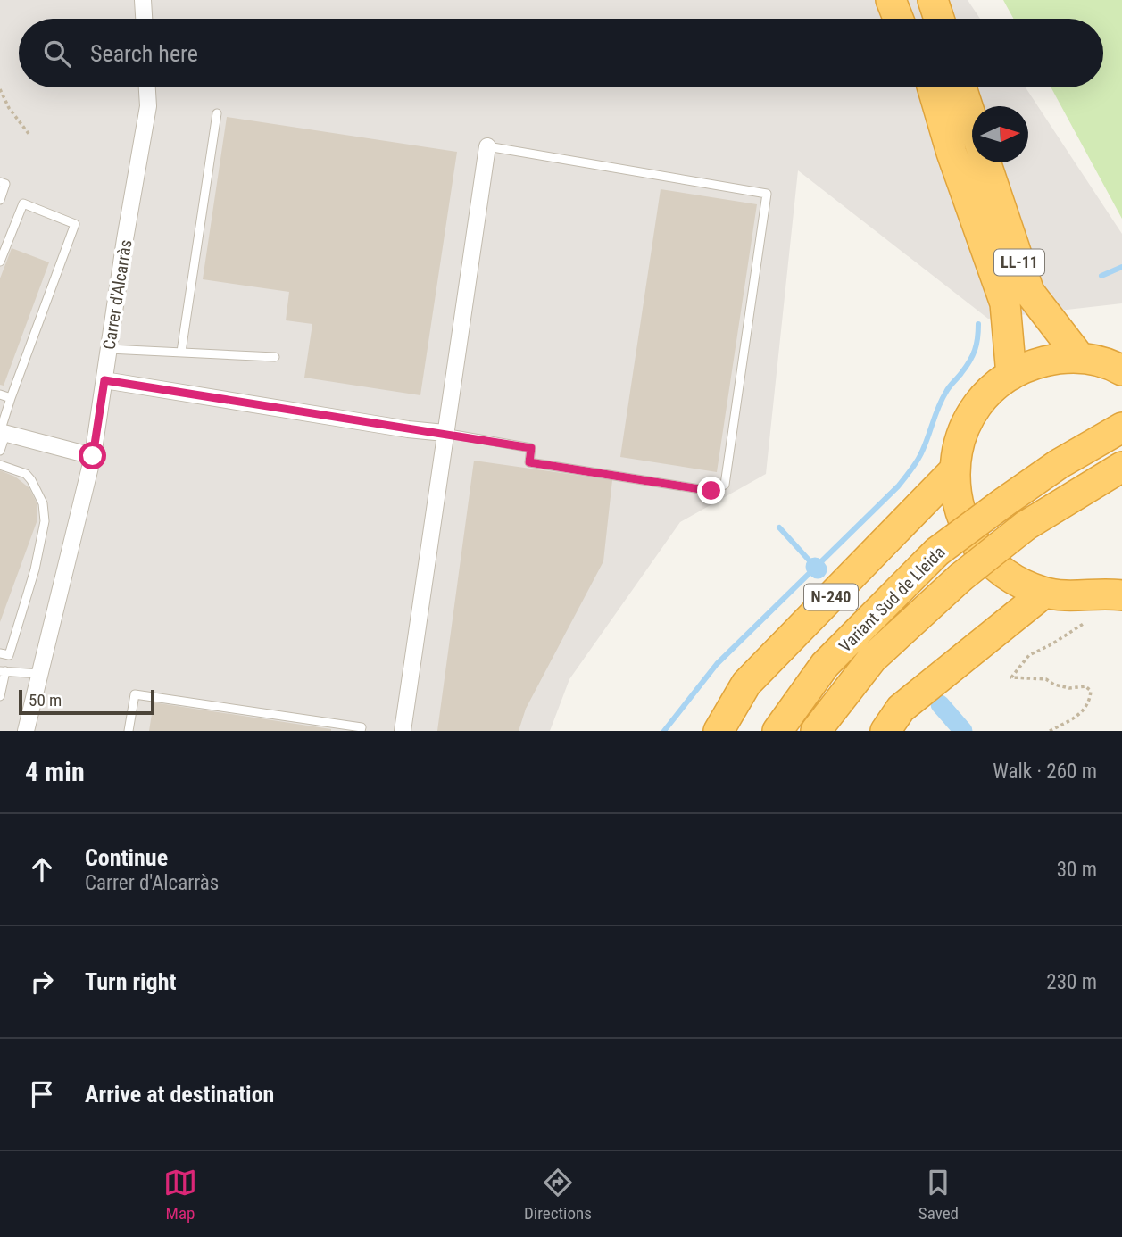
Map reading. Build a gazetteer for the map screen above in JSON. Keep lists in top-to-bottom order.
{
  "streets": {
    "highway": ["LL-11", "N-240", "Variant Sud de Lleida"],
    "street": ["Carrer d'Alcarràs"]
  },
  "crossings": [
    ["LL-11", "N-240"]
  ],
  "scale_bar": "50 m",
  "north": "right",
  "page": {
    "search": "Search here",
    "scale": "50 m",
    "heading": ["4 min", "Walk · 260 m"],
    "list": [
      ["Continue", "Carrer d'Alcarràs", "30 m"],
      ["Turn right", "230 m"],
      "Arrive at destination"
    ],
    "nav": ["Map", "Directions", "Saved"]
  }
}
